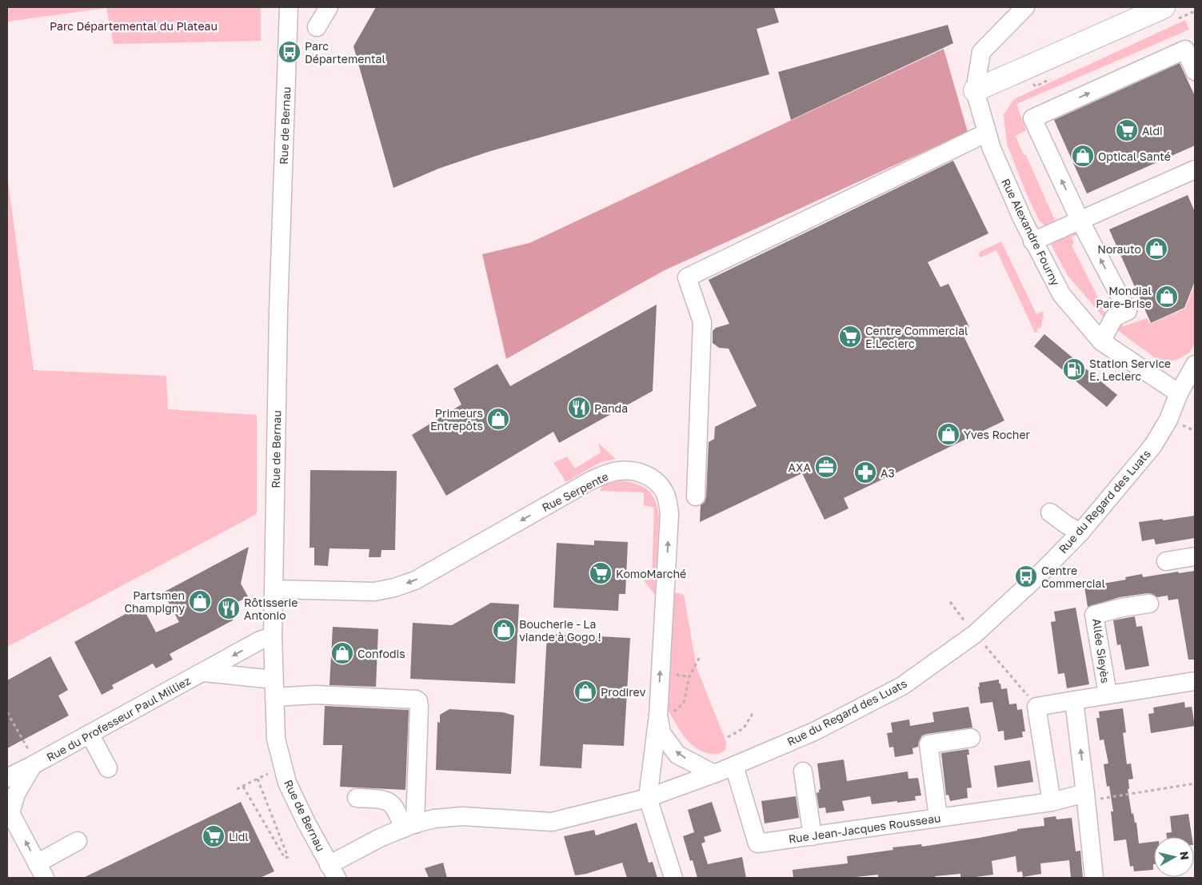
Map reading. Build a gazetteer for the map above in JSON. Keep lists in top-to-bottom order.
{
  "streets": {
    "street": [
      "Rue de Bernau",
      "Rue Alexandre Fourny",
      "Rue Serpente",
      "Rue du Regard des Luats",
      "Allée Sieyès",
      "Rue du Professeur Paul Milliez",
      "Rue Jean-Jacques Rousseau"
    ]
  },
  "crossings": [
    ["Rue de Bernau", "Rue Serpente"],
    ["Rue de Bernau", "Rue du Regard des Luats"],
    ["Rue de Bernau", "Rue du Professeur Paul Milliez"],
    ["Rue Alexandre Fourny", "Rue du Regard des Luats"],
    ["Rue Serpente", "Rue du Regard des Luats"],
    ["Rue du Regard des Luats", "Rue du Professeur Paul Milliez"],
    ["Rue du Regard des Luats", "Rue Jean-Jacques Rousseau"]
  ],
  "parks": ["Parc Départemental du Plateau"],
  "places": {
    "bus stop": ["Parc Départemental", "Centre Commercial"],
    "supermarket": [
      "Aldi",
      "Centre Commercial E.Leclerc",
      "KomoMarché",
      "Lidl"
    ],
    "shop": [
      "Optical Santé",
      "Norauto",
      "Mondial Pare-Brise",
      "Primeurs Entrepôts",
      "Yves Rocher",
      "Partsmen Champigny",
      "Boucherie - La viande à Gogo !",
      "Confodis",
      "Prodirev"
    ],
    "fuel station": ["Station Service E. Leclerc"],
    "restaurant": ["Panda", "Rôtisserie Antonio"],
    "office": ["AXA"],
    "pharmacy": ["A3"]
  },
  "north": "right"
}
